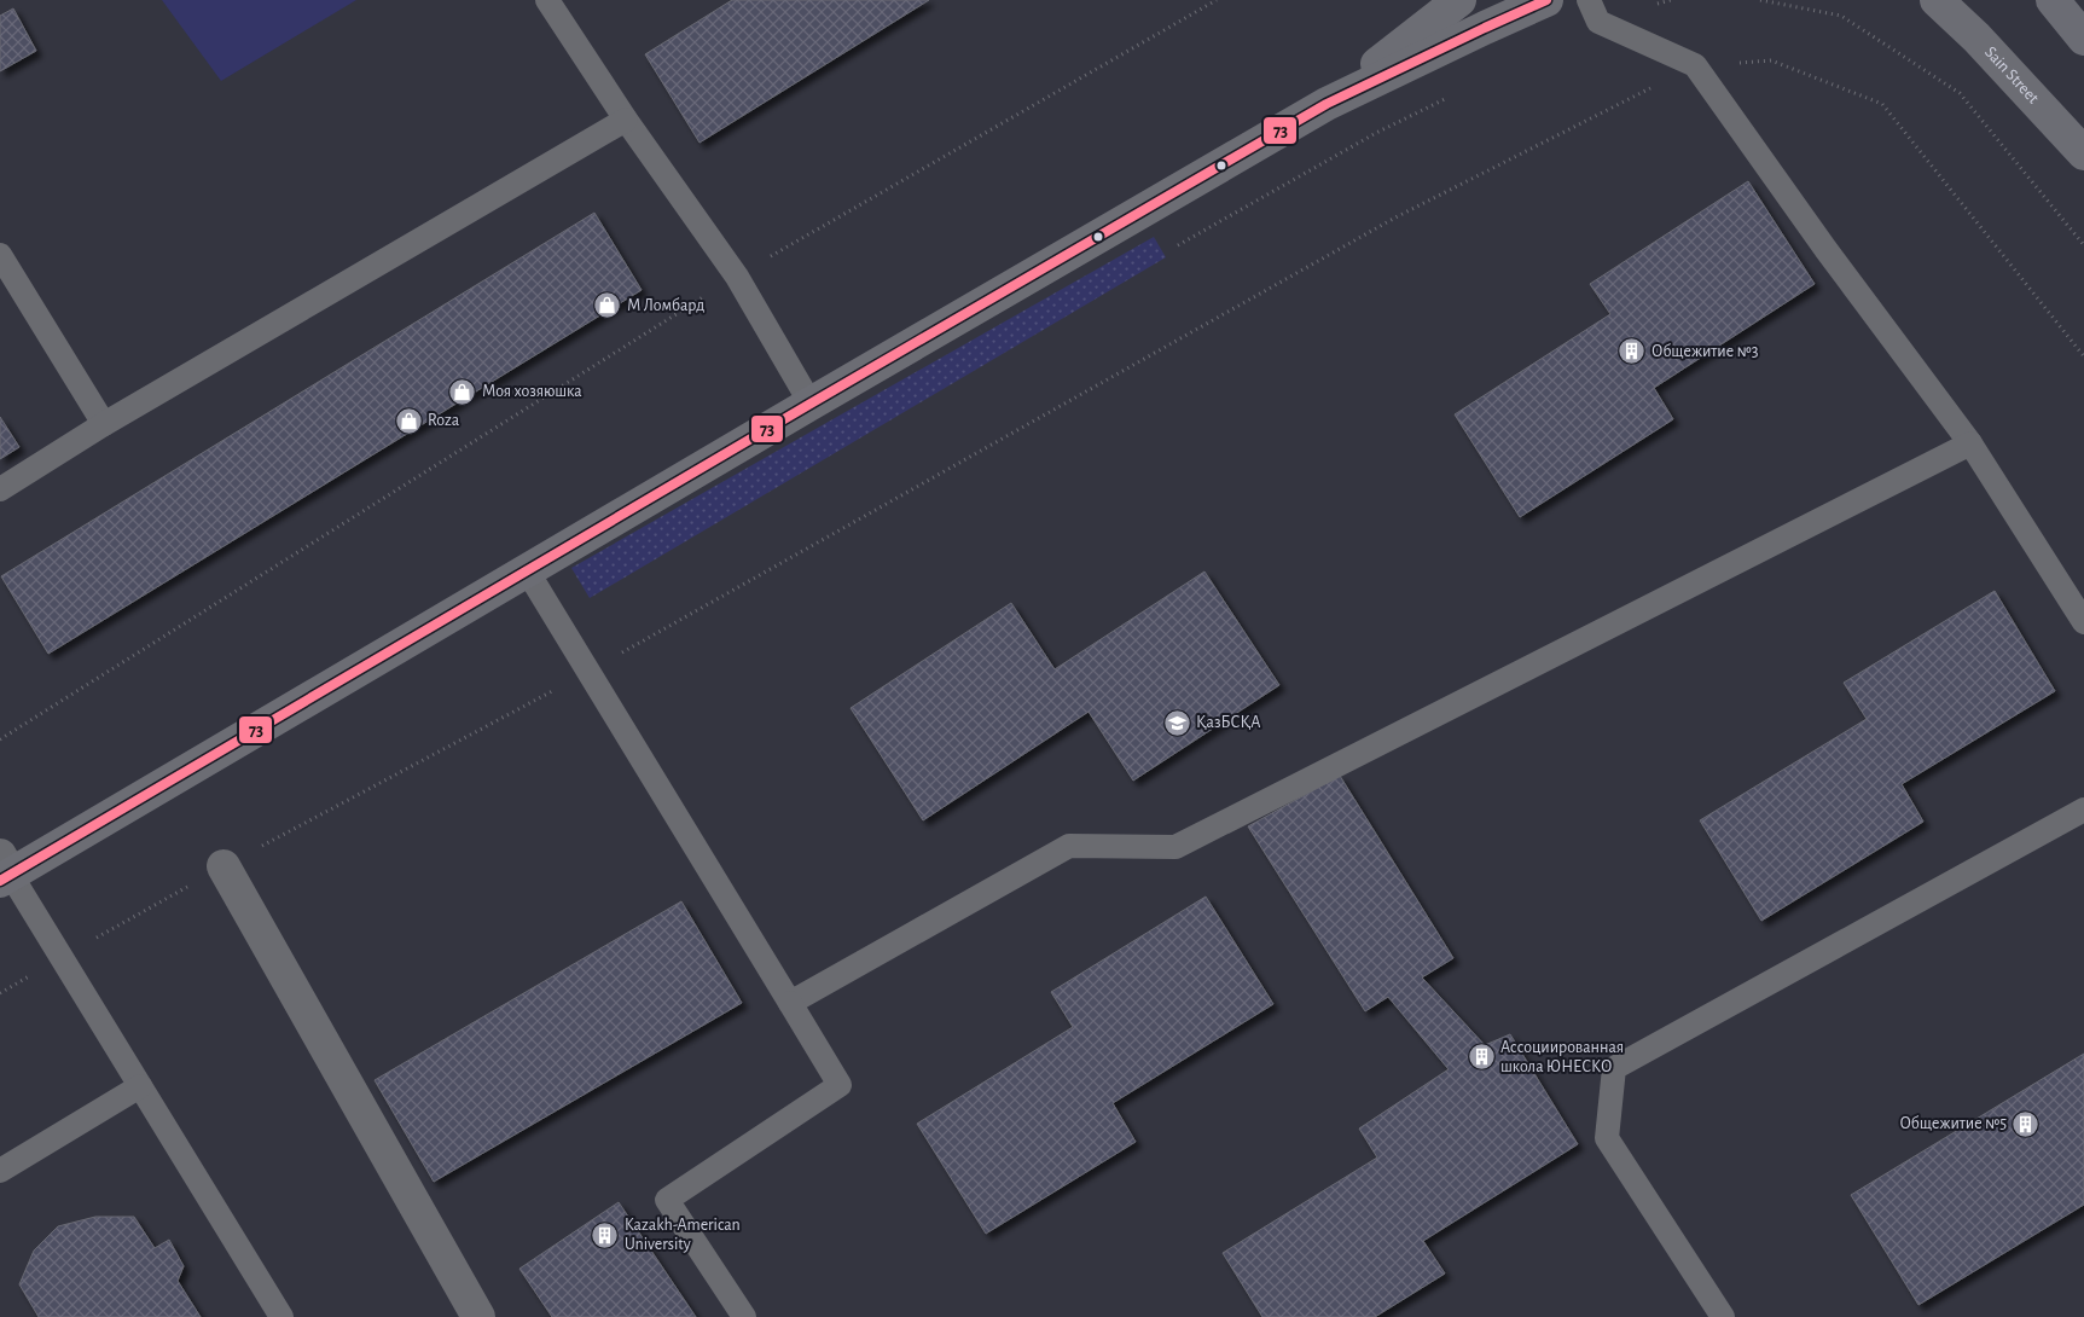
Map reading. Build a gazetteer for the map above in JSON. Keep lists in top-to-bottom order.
{
  "streets": {
    "street": ["Sain Street"]
  },
  "places": {
    "shop": ["М Ломбард", "Моя хозяюшка", "Roza"],
    "building": [
      "Общежитие №3",
      "Ассоциированная школа ЮНЕСКО",
      "Общежитие №5",
      "Kazakh-American University"
    ],
    "school or university": ["ҚазБСҚА"]
  },
  "lines": ["transit line 73"]
}
